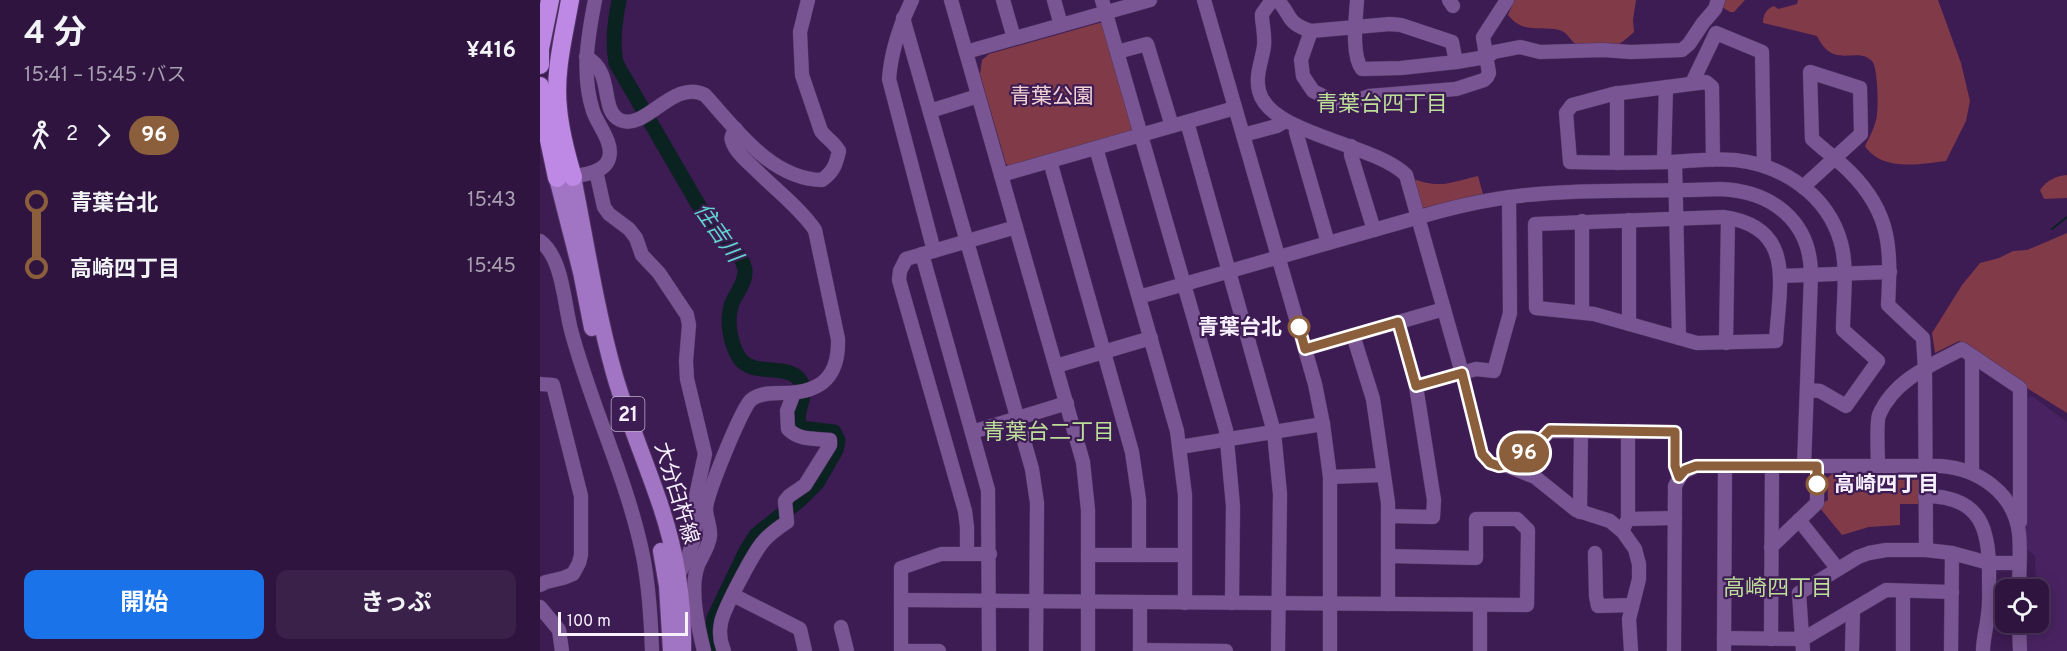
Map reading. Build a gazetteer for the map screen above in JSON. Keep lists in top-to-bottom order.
{
  "streets": {
    "main road": ["21", "大分臼杵線"]
  },
  "districts": ["青葉台四丁目", "青葉台二丁目", "高崎四丁目"],
  "water": ["住吉川"],
  "parks": ["青葉公園"],
  "places": ["青葉台北", "高崎四丁目"],
  "lines": ["bus line 96"],
  "scale_bar": "100 m",
  "page": {
    "heading": ["4 分", "15:41 – 15:45 · バス", "¥416"],
    "on_map": "96",
    "legs": ["2", "96"],
    "list": [
      {
        "name": "青葉台北",
        "value": "15:43"
      },
      {
        "name": "高崎四丁目",
        "value": "15:45"
      }
    ],
    "buttons": ["開始", "きっぷ"],
    "scale": "100 m"
  }
}
